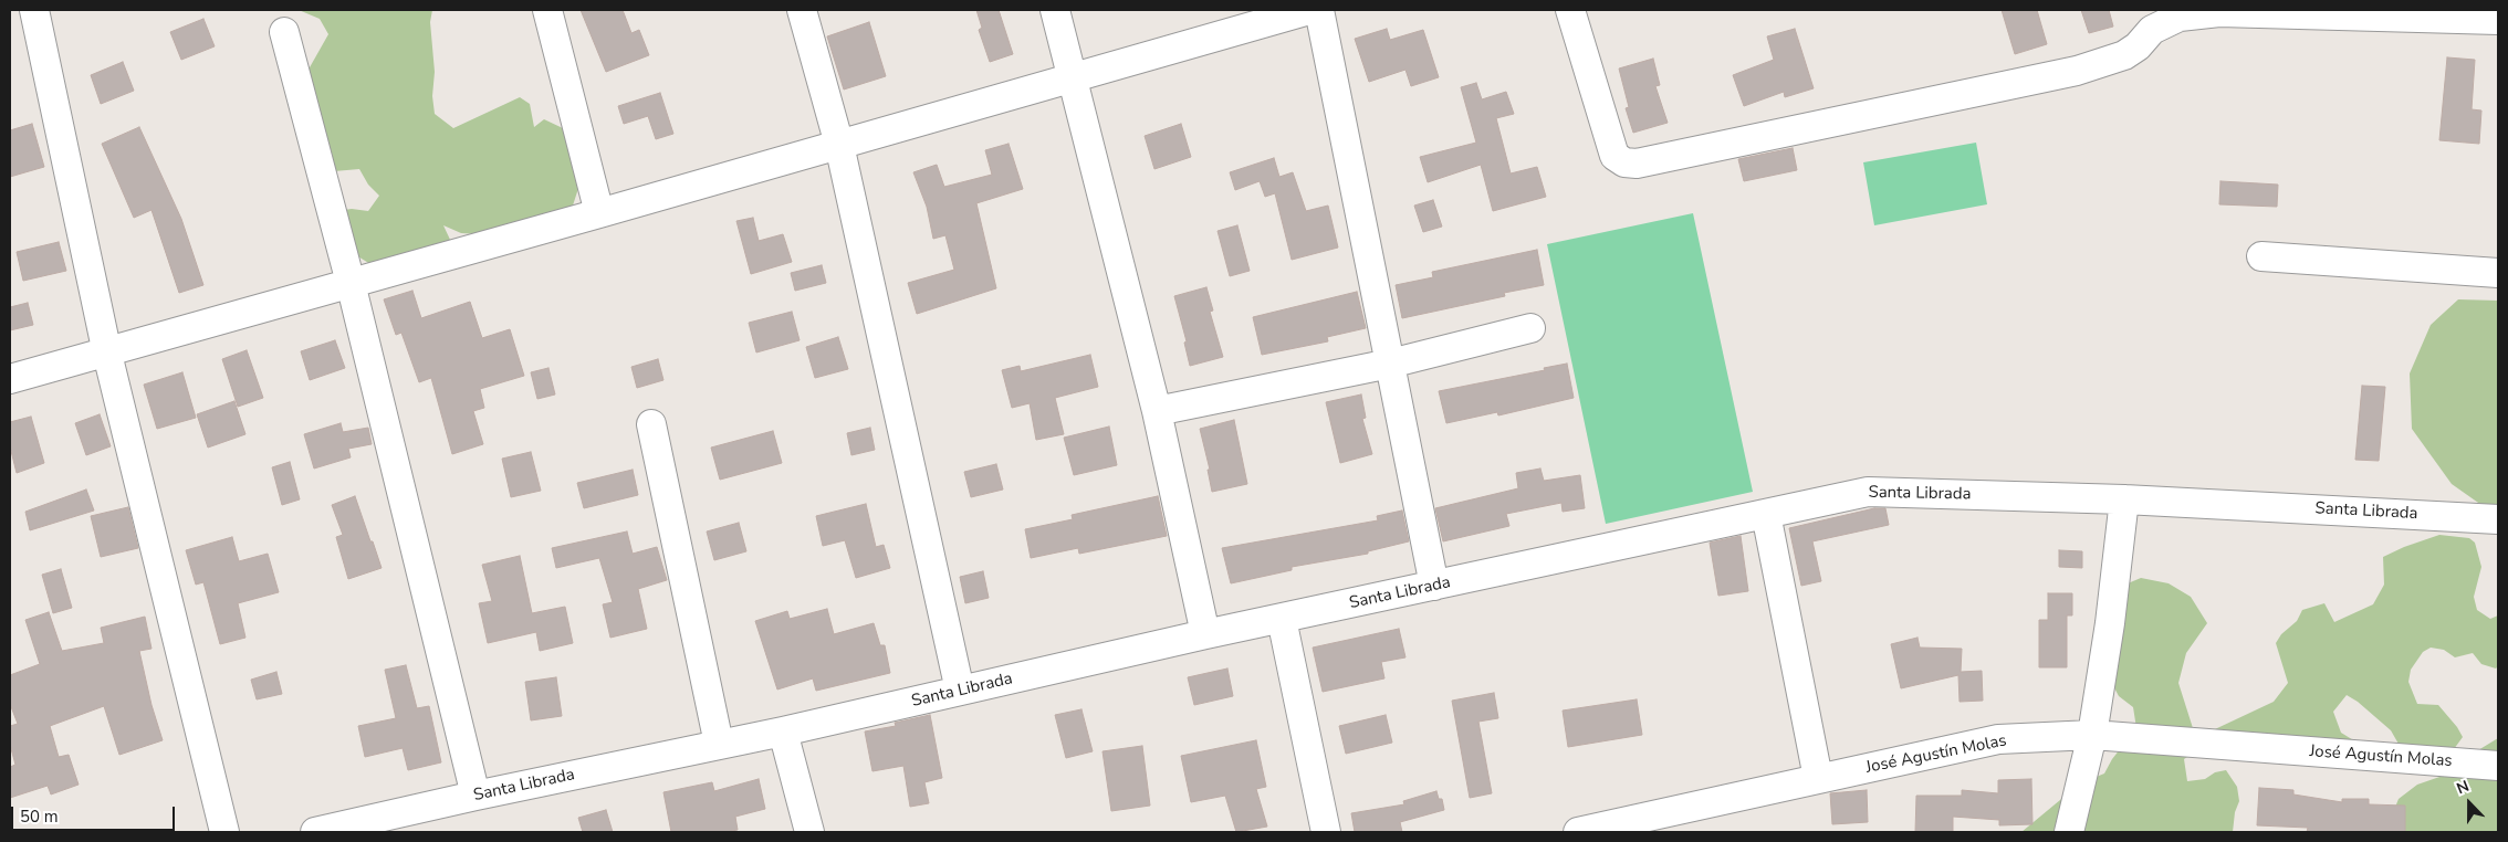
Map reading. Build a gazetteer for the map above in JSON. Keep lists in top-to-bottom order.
{
  "streets": {
    "street": ["Santa Librada", "José Agustín Molas"]
  },
  "scale_bar": "50 m",
  "north": "top"
}
